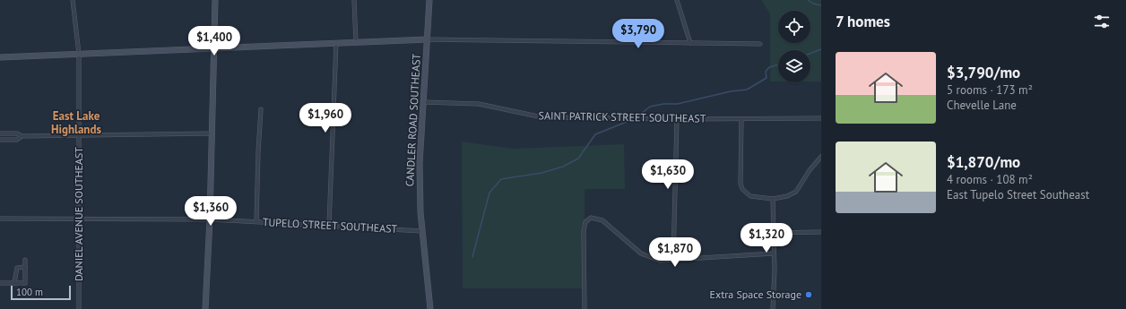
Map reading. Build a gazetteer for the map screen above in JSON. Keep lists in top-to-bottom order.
{
  "streets": {
    "street": [
      "SAINT PATRICK STREET SOUTHEAST",
      "CANDLER ROAD SOUTHEAST",
      "DANIEL AVENUE SOUTHEAST",
      "TUPELO STREET SOUTHEAST"
    ]
  },
  "crossings": [
    ["SAINT PATRICK STREET SOUTHEAST", "CANDLER ROAD SOUTHEAST"],
    ["CANDLER ROAD SOUTHEAST", "TUPELO STREET SOUTHEAST"],
    ["DANIEL AVENUE SOUTHEAST", "TUPELO STREET SOUTHEAST"]
  ],
  "districts": ["East Lake Highlands"],
  "places": ["Extra Space Storage"],
  "scale_bar": "100 m",
  "page": {
    "heading": "7 homes",
    "price": [
      "$3,790",
      "$1,400",
      "$1,960",
      "$1,630",
      "$1,360",
      "$1,320",
      "$1,870"
    ],
    "list": [
      {
        "name": "$3,790/mo",
        "note": "5 rooms · 173 m² · Chevelle Lane"
      },
      {
        "name": "$1,870/mo",
        "note": "4 rooms · 108 m² · East Tupelo Street Southeast"
      }
    ],
    "scale": "100 m"
  }
}
